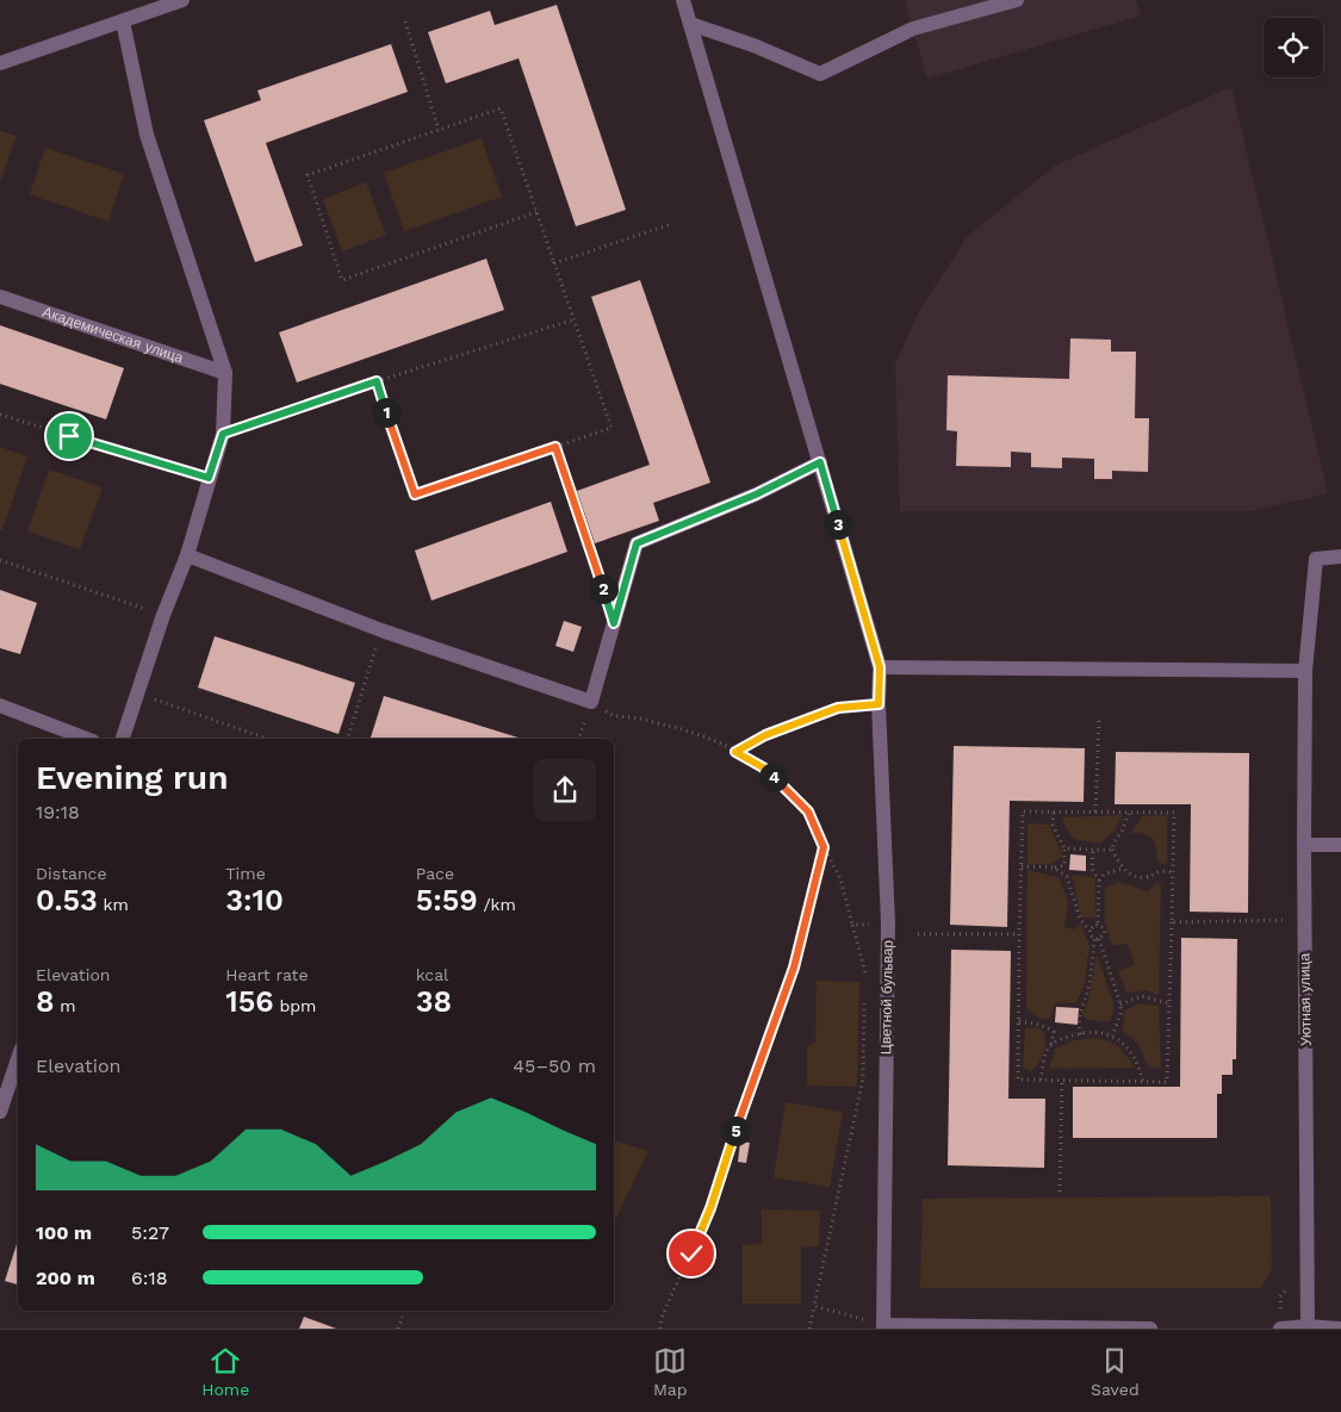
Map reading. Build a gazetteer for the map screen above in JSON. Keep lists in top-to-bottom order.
{
  "streets": {
    "street": ["Академическая улица", "Цветной бульвар", "Уютная улица"]
  },
  "page": {
    "pins": [
      "1",
      "3",
      "2",
      "4",
      "5"
    ],
    "heading": ["Evening run", "19:18"],
    "stats": [
      ["Distance", "0.53 km"],
      ["Time", "3:10"],
      ["Pace", "5:59 /km"],
      ["Elevation", "8 m"],
      ["Heart rate", "156 bpm"],
      ["kcal", "38"]
    ],
    "chart": ["Elevation", "45–50 m"],
    "list": [
      {
        "name": "100 m",
        "note": "5:27"
      },
      {
        "name": "200 m",
        "note": "6:18"
      }
    ],
    "tabs": ["Home", "Map", "Saved"]
  }
}
